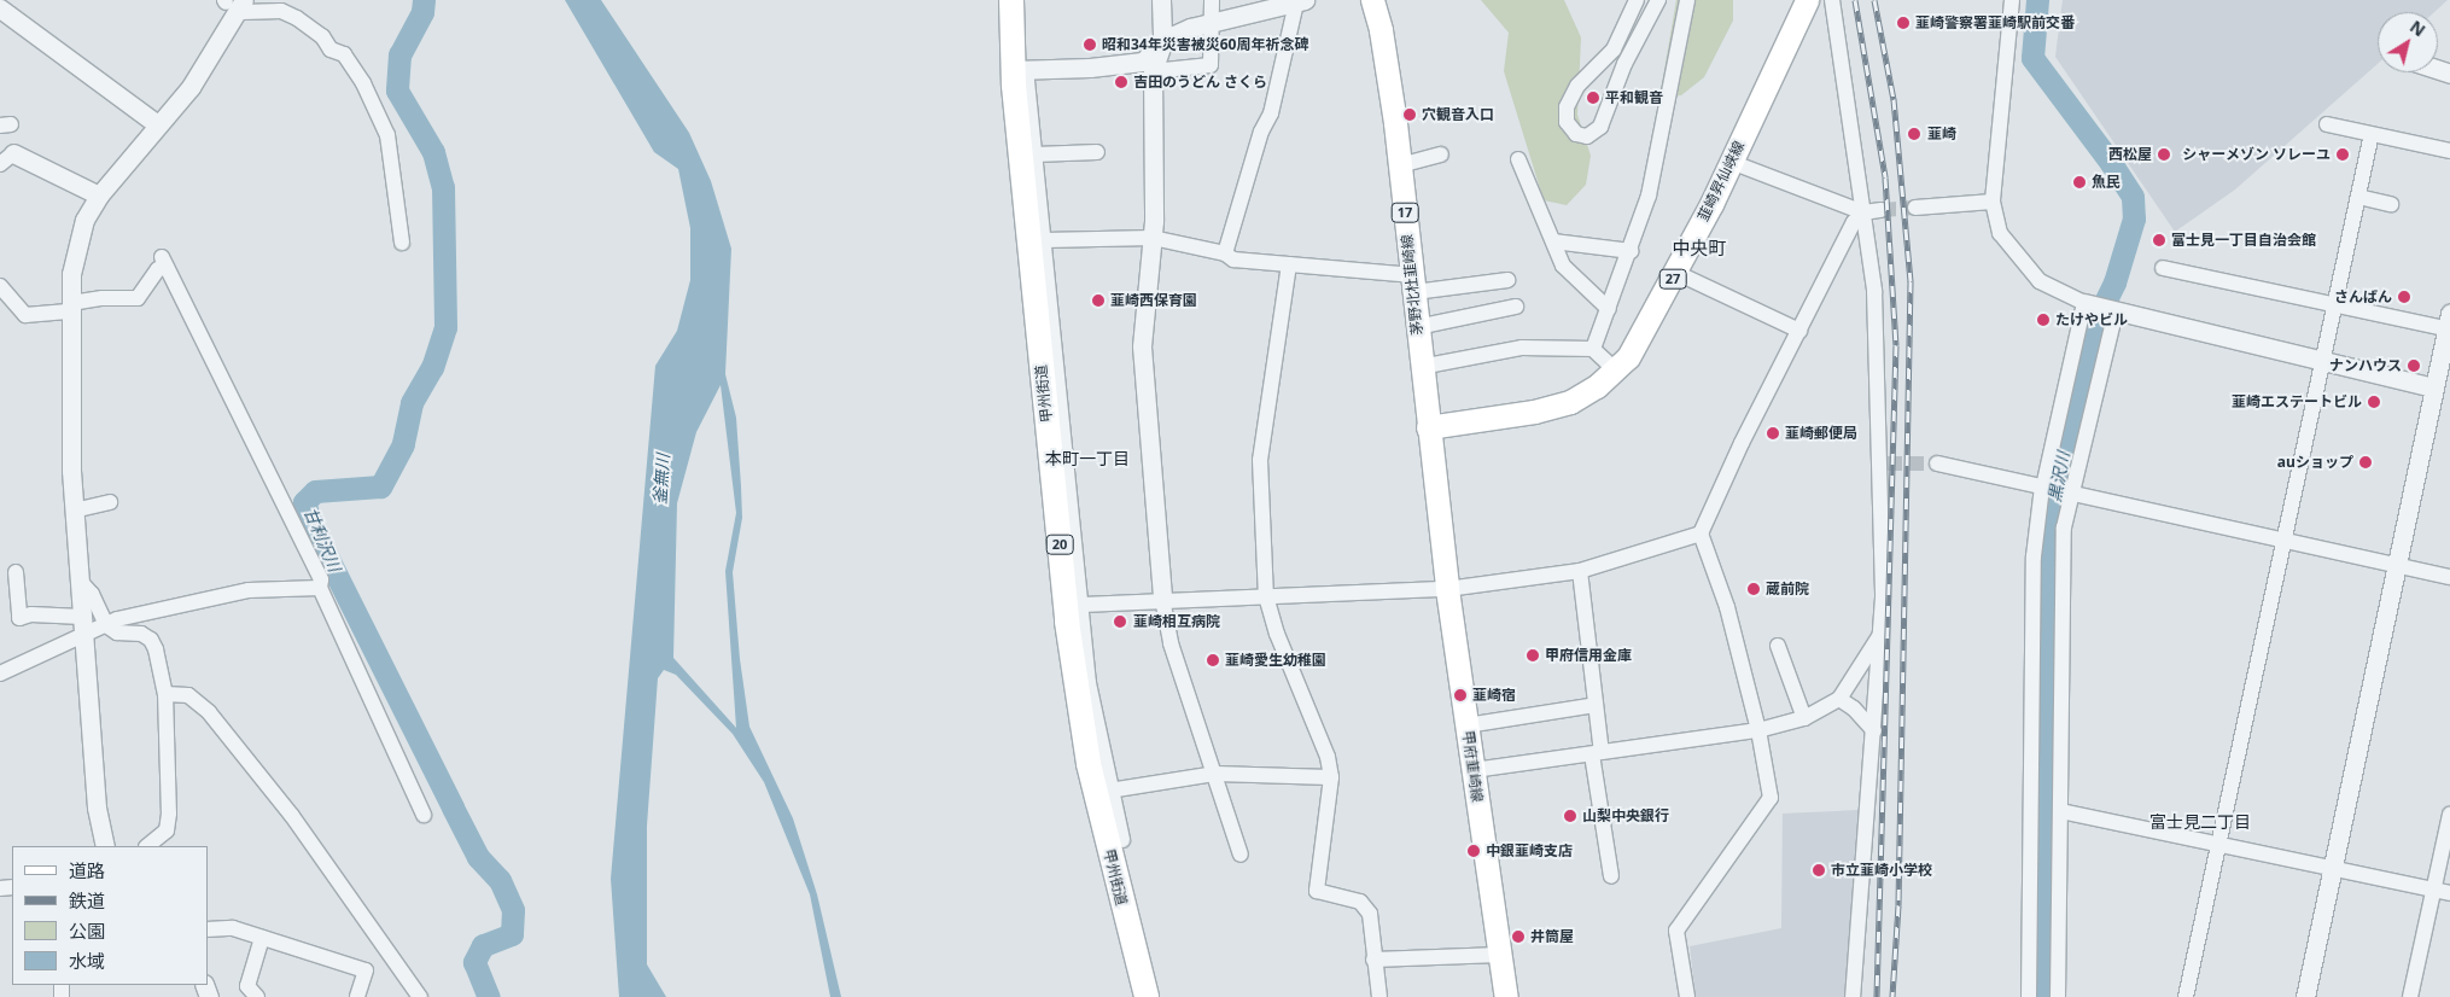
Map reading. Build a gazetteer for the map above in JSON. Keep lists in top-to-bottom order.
{
  "streets": {
    "highway": ["甲州街道", "20"],
    "main road": [
      "韮崎昇仙峡線",
      "17",
      "27",
      "茅野北杜韮崎線",
      "甲府韮崎線"
    ]
  },
  "crossings": [
    ["韮崎昇仙峡線", "茅野北杜韮崎線"],
    ["韮崎昇仙峡線", "甲府韮崎線"],
    ["茅野北杜韮崎線", "甲府韮崎線"]
  ],
  "districts": ["中央町", "本町一丁目", "富士見二丁目"],
  "water": ["黒沢川", "釜無川", "甘利沢川"],
  "places": [
    "韮崎警察署韮崎駅前交番",
    "昭和34年災害被災60周年祈念碑",
    "吉田のうどん さくら",
    "平和観音",
    "穴観音入口",
    "韮崎",
    "西松屋",
    "シャーメゾン ソレーユ",
    "魚民",
    "富士見一丁目自治会館",
    "さんばん",
    "韮崎西保育園",
    "たけやビル",
    "ナンハウス",
    "韮崎エステートビル",
    "韮崎郵便局",
    "auショップ",
    "蔵前院",
    "韮崎相互病院",
    "甲府信用金庫",
    "韮崎愛生幼稚園",
    "韮崎宿",
    "山梨中央銀行",
    "中銀韮崎支店",
    "市立韮崎小学校",
    "井筒屋"
  ],
  "legend": [
    "道路",
    "鉄道",
    "公園",
    "水域"
  ],
  "north": "top right"
}
